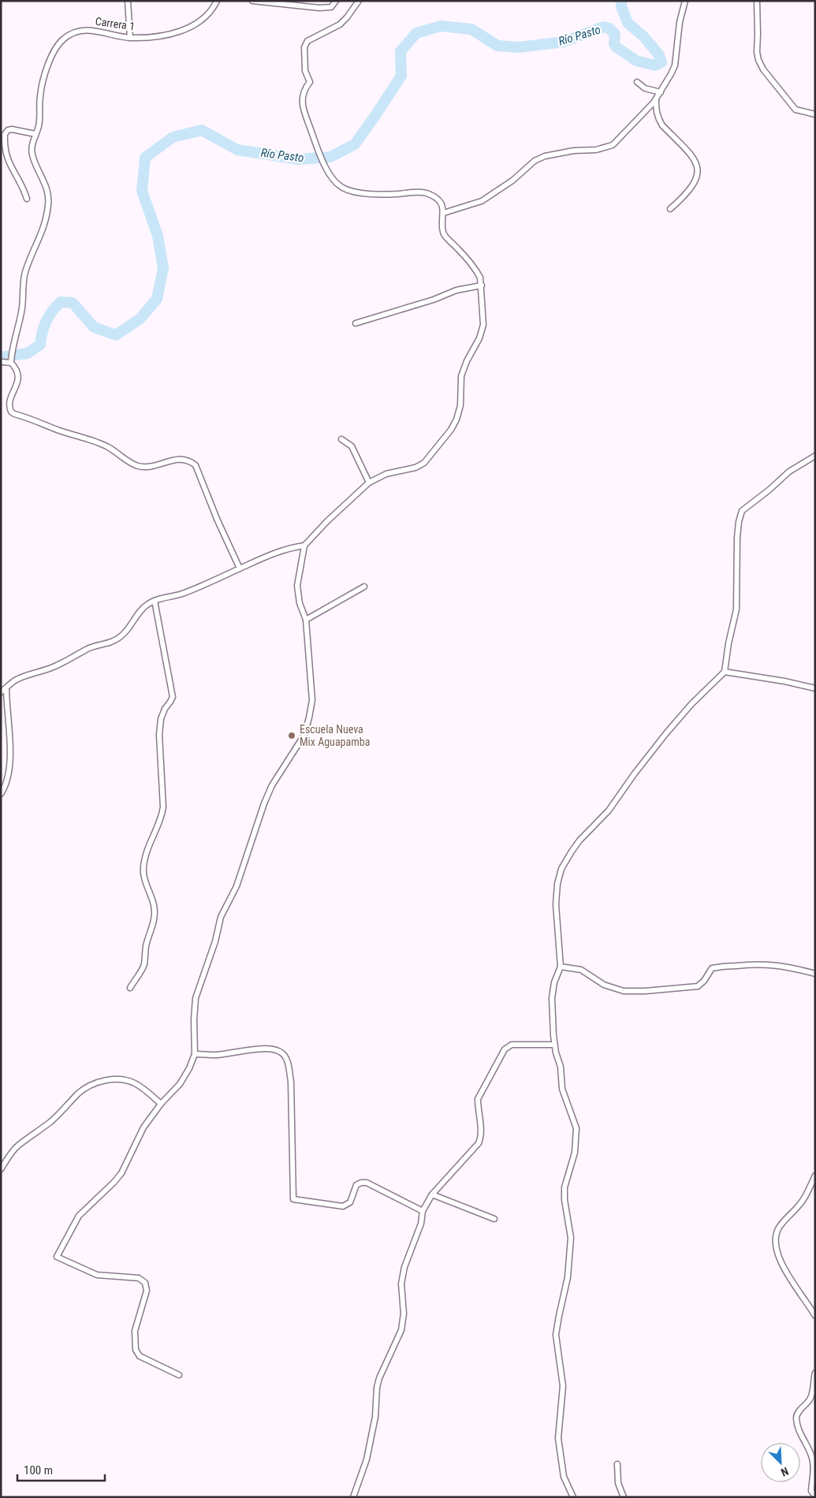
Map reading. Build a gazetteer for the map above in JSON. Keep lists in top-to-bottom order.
{
  "streets": {
    "street": ["Carrera 1"]
  },
  "water": ["Río Pasto"],
  "places": ["Escuela Nueva Mix Aguapamba"],
  "scale_bar": "100 m",
  "north": "bottom right"
}
